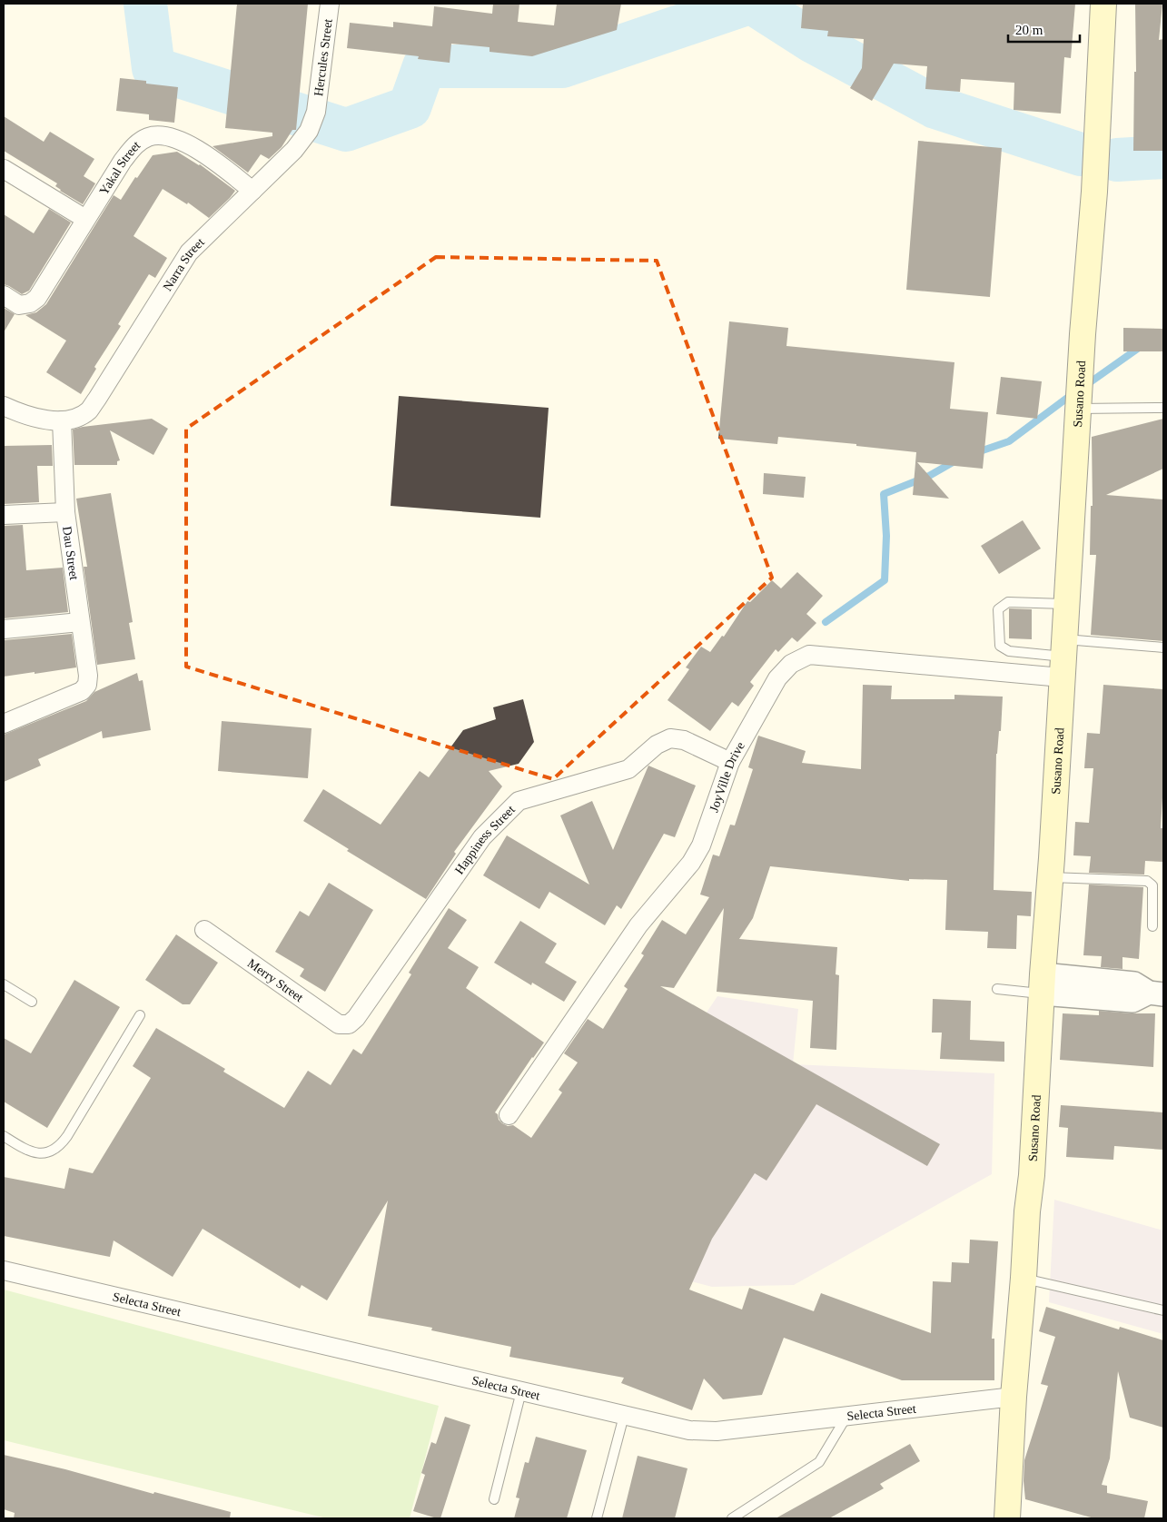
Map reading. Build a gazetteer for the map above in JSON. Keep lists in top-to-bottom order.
{
  "streets": {
    "main road": ["Susano Road"],
    "street": [
      "Hercules Street",
      "Yakal Street",
      "Narra Street",
      "Dau Street",
      "JoyVille Drive",
      "Happiness Street",
      "Merry Street",
      "Selecta Street"
    ]
  },
  "crossings": [
    ["Hercules Street", "Narra Street"],
    ["Yakal Street", "Narra Street"],
    ["Narra Street", "Dau Street"],
    ["Susano Road", "JoyVille Drive"],
    ["Susano Road", "Selecta Street"],
    ["JoyVille Drive", "Happiness Street"],
    ["Happiness Street", "Merry Street"]
  ],
  "scale_bar": "20 m"
}
